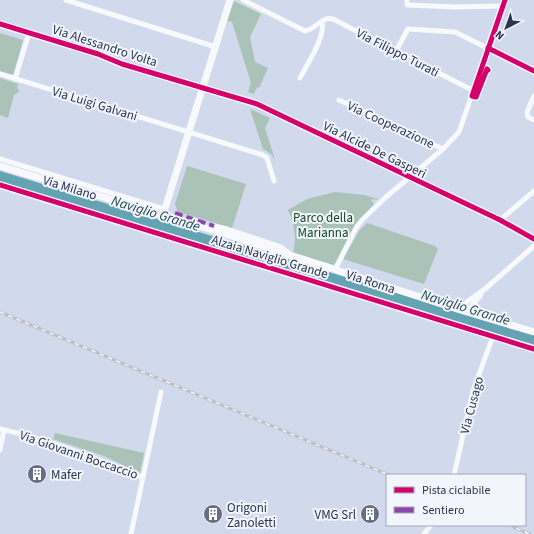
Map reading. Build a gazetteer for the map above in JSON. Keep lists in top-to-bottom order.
{
  "streets": {
    "street": [
      "Via Alessandro Volta",
      "Via Filippo Turati",
      "Via Luigi Galvani",
      "Via Cooperazione",
      "Via Alcide De Gasperi",
      "Via Milano",
      "Via Roma",
      "Via Cusago",
      "Via Giovanni Boccaccio"
    ],
    "cycle path": ["Alzaia Naviglio Grande"]
  },
  "crossings": [
    ["Via Alessandro Volta", "Via Alcide De Gasperi"],
    ["Via Milano", "Via Roma"]
  ],
  "water": ["Naviglio Grande"],
  "parks": ["Parco della Marianna"],
  "places": {
    "building": ["Mafer", "Origoni Zanoletti", "VMG Srl"]
  },
  "legend": ["Pista ciclabile", "Sentiero"],
  "north": "bottom left"
}
